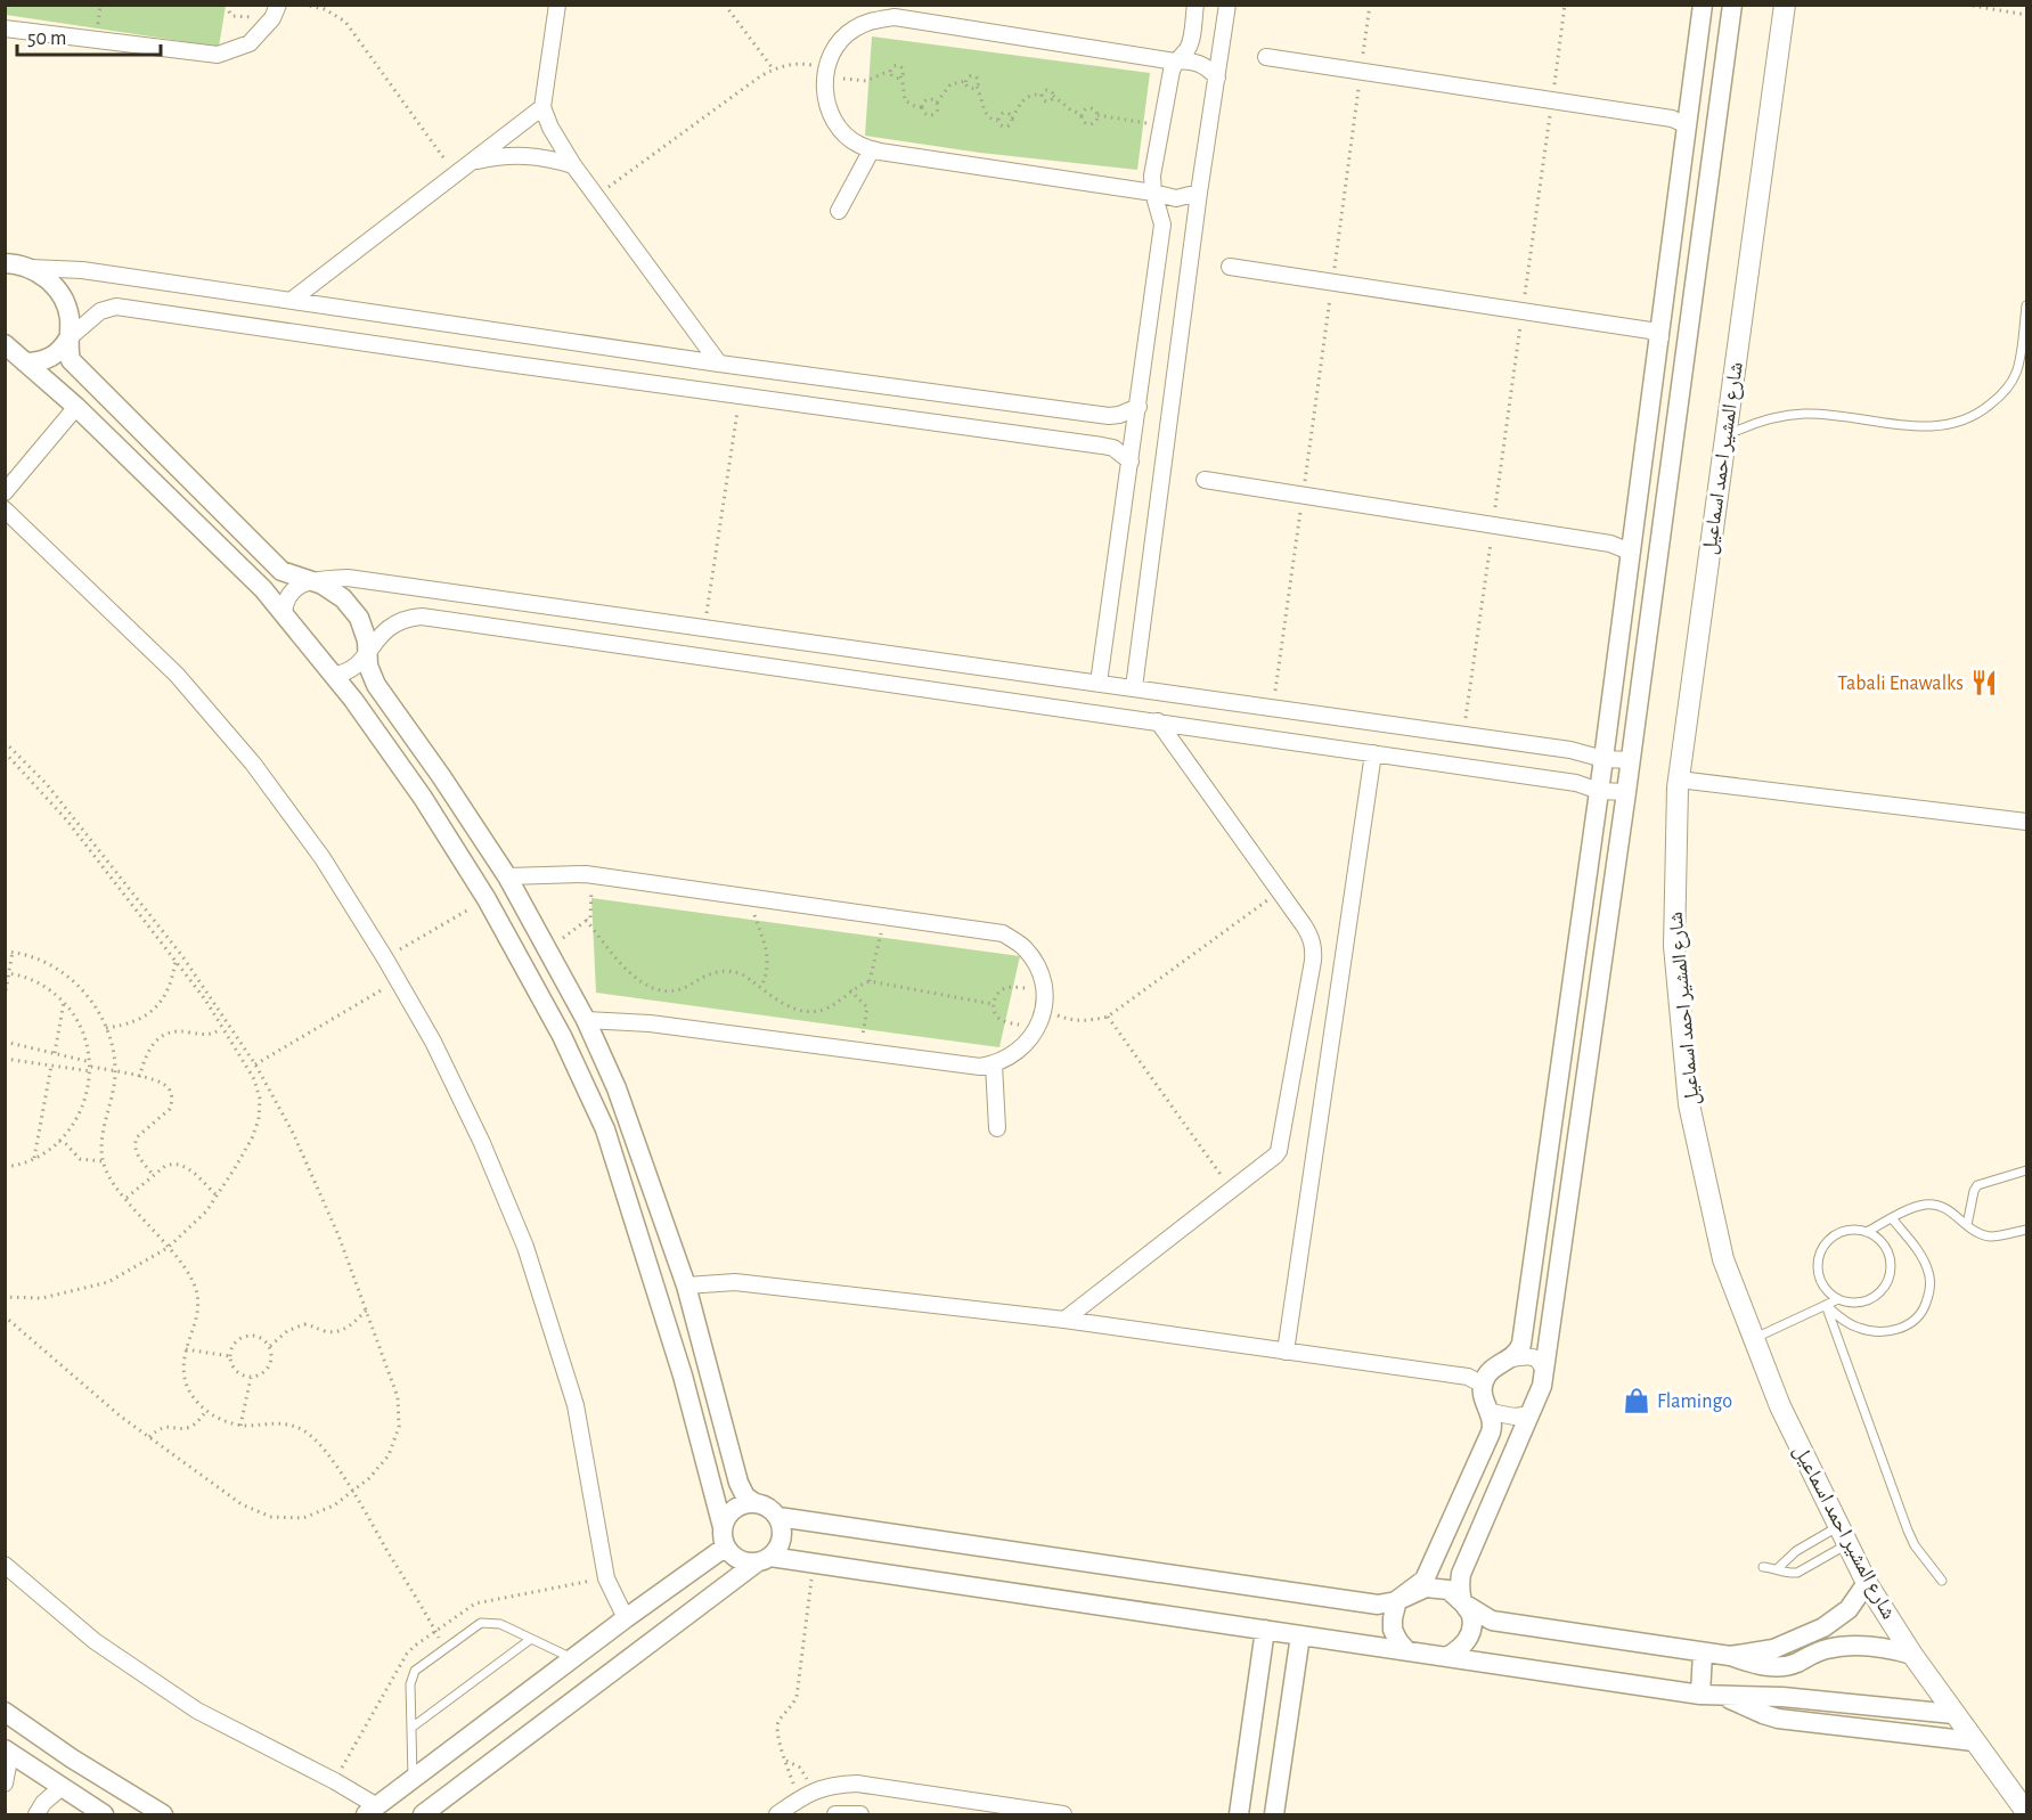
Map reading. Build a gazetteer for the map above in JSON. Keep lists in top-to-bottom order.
{
  "streets": {
    "main road": ["شارع المشير احمد اسماعيل"]
  },
  "places": {
    "restaurant": ["Tabali Enawalks"],
    "shop": ["Flamingo"]
  },
  "scale_bar": "50 m"
}
